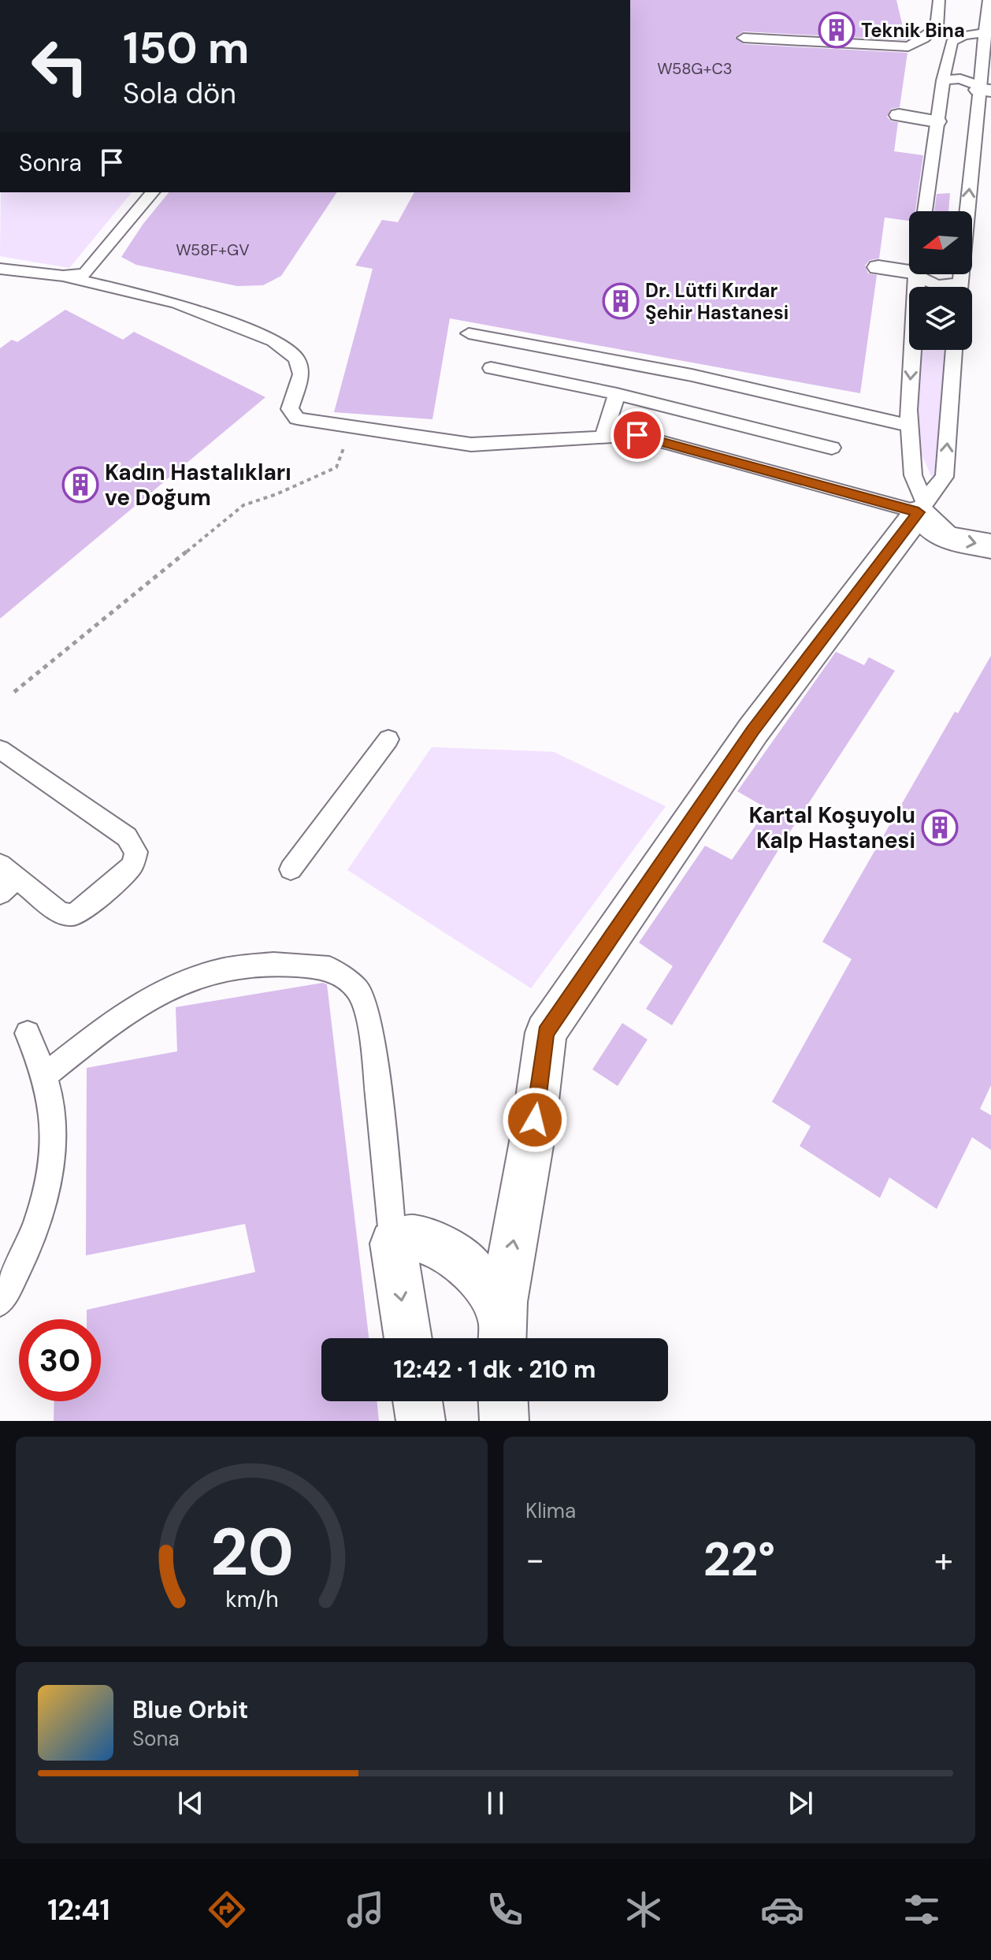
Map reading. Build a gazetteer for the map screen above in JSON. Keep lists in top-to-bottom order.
{
  "places": {
    "building": [
      "Teknik Bina",
      "Dr. Lütfi Kırdar Şehir Hastanesi",
      "Kadın Hastalıkları ve Doğum",
      "Kartal Koşuyolu Kalp Hastanesi"
    ]
  },
  "house_numbers": ["W58G+C3", "W58F+GV"],
  "north": "left",
  "page": {
    "turn": ["150 m", "Sola dön"],
    "then": "Sonra",
    "limit": "30",
    "trip": "12:42 · 1 dk · 210 m",
    "tile": "Klima",
    "heat": ["−", "22°", "+"],
    "song": ["Blue Orbit", "Sona"],
    "tabs": "12:41",
    "gauge": ["20", "km/h"]
  }
}
